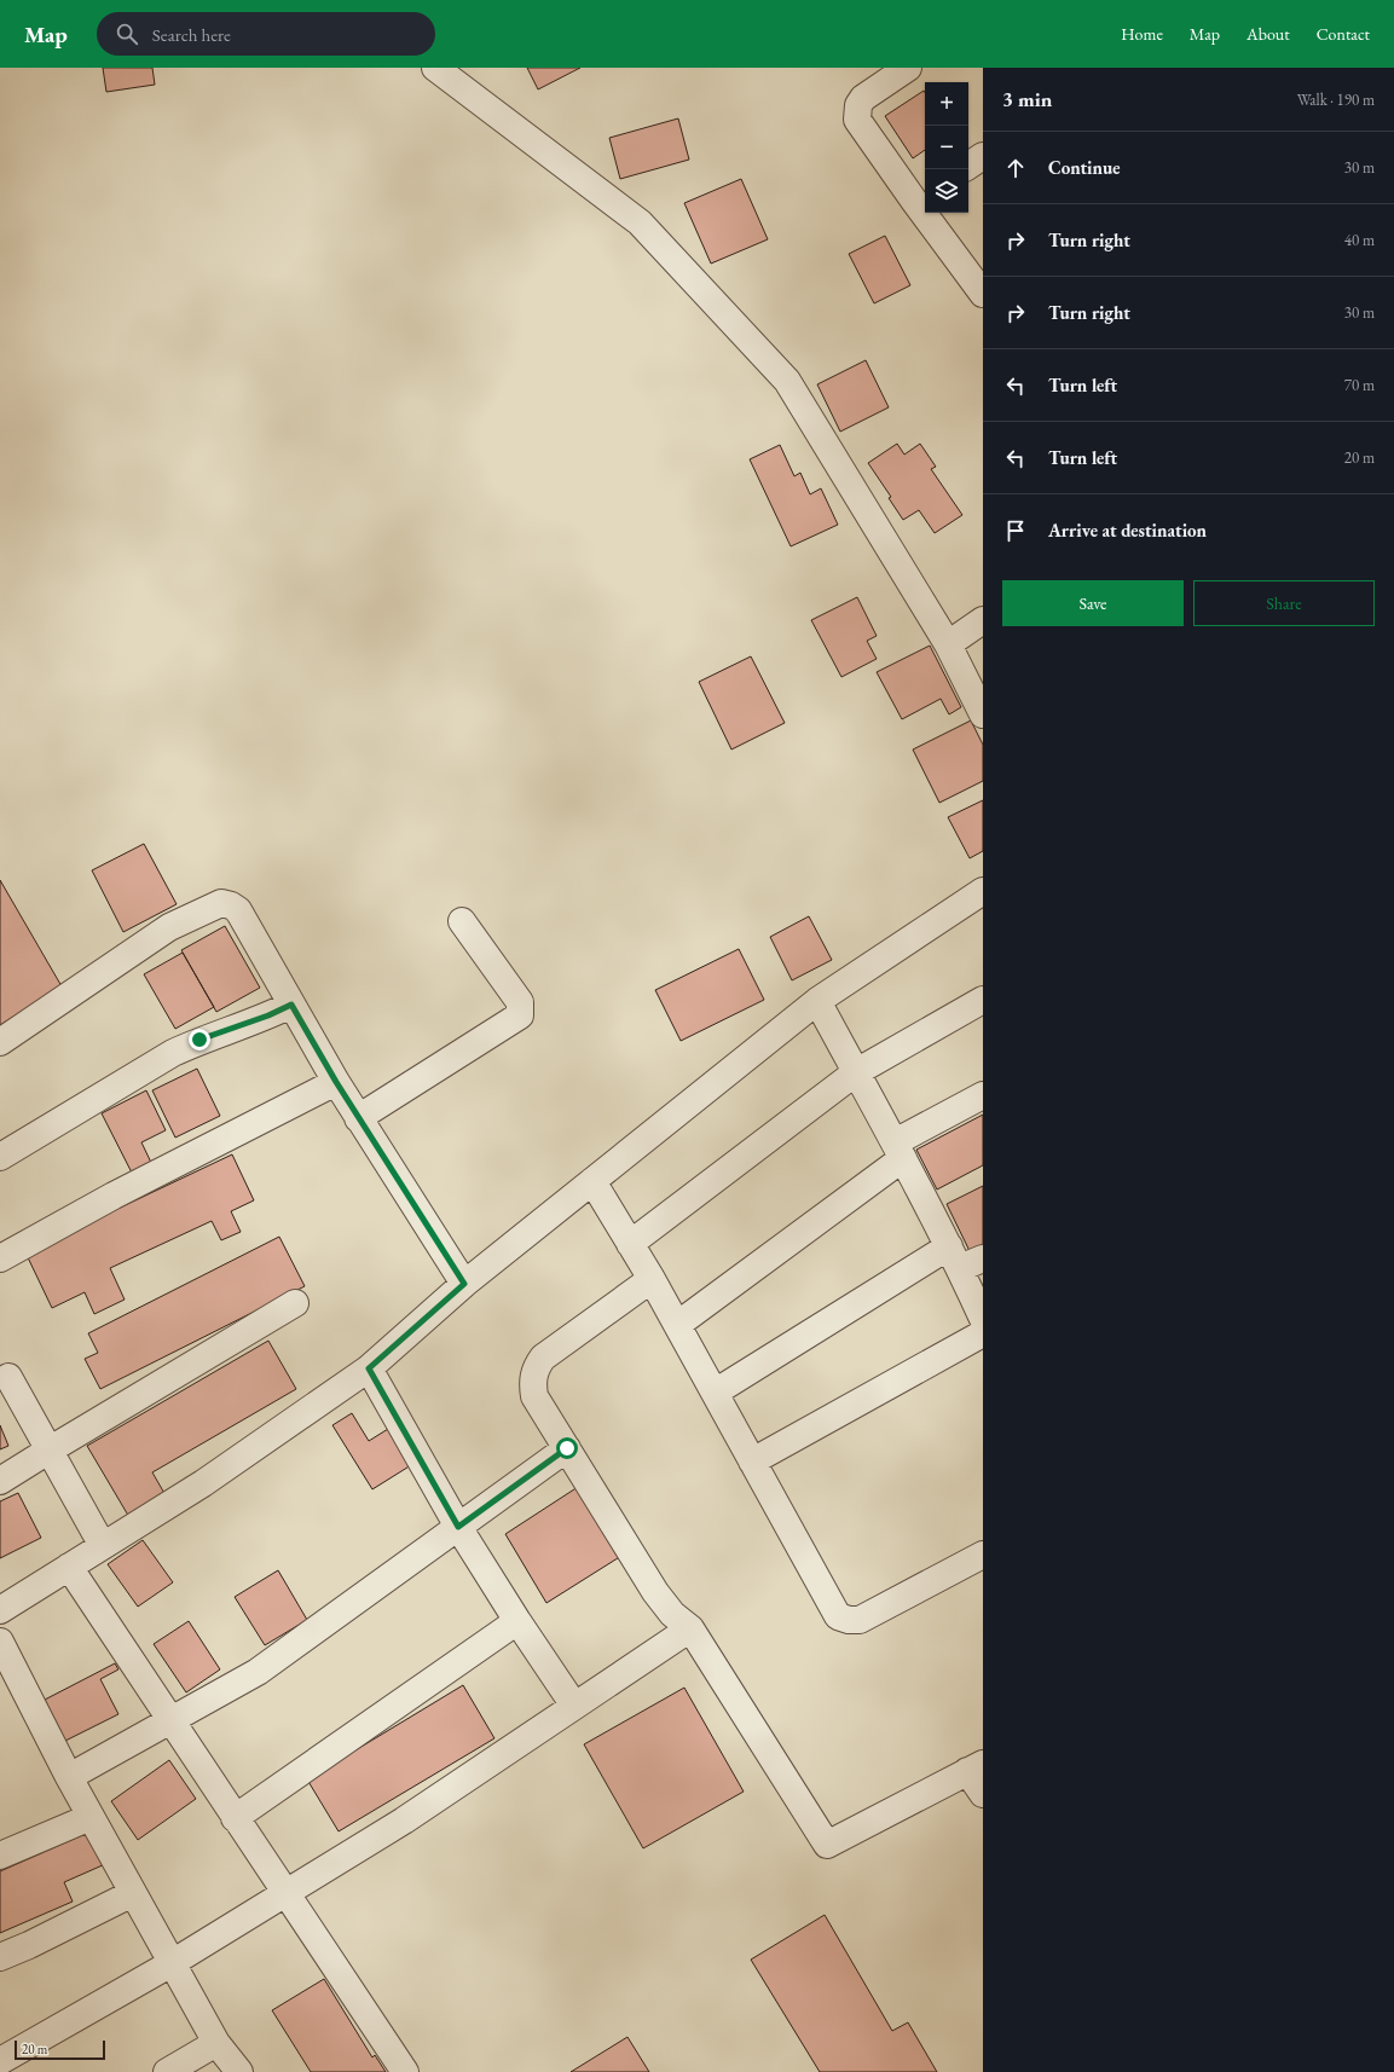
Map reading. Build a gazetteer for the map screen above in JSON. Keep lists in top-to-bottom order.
{
  "scale_bar": "20 m",
  "page": {
    "header": "Map",
    "search": "Search here",
    "nav": [
      "Home",
      "Map",
      "About",
      "Contact"
    ],
    "heading": ["3 min", "Walk · 190 m"],
    "map_buttons": ["+", "−"],
    "list": [
      ["Continue", "30 m"],
      ["Turn right", "40 m"],
      ["Turn right", "30 m"],
      ["Turn left", "70 m"],
      ["Turn left", "20 m"],
      "Arrive at destination"
    ],
    "buttons": ["Save", "Share"],
    "scale": "20 m"
  }
}
